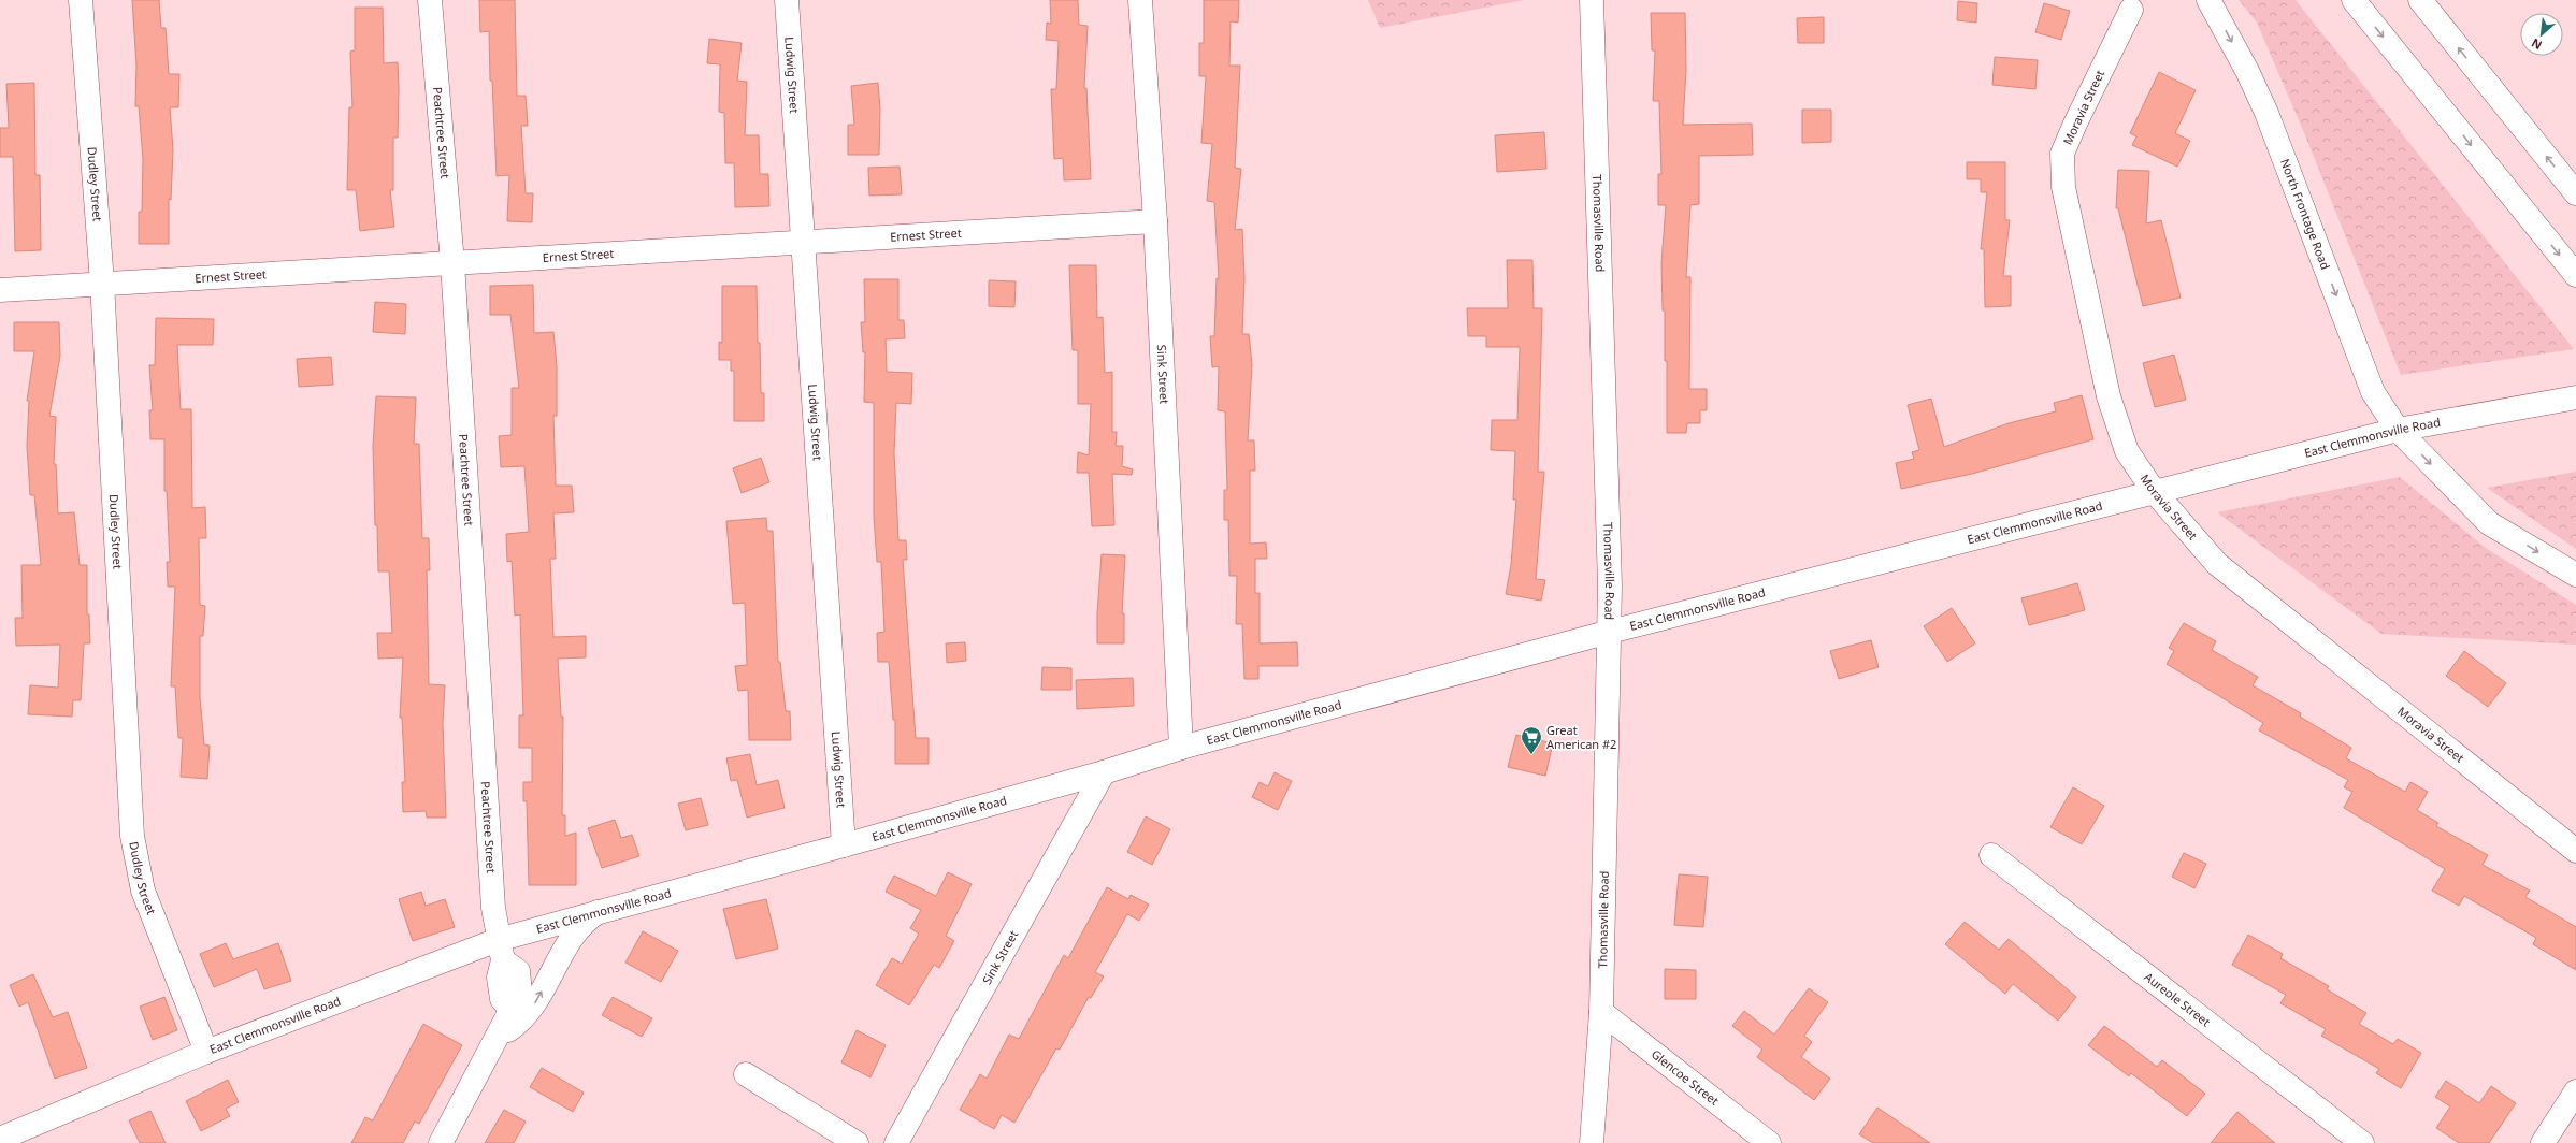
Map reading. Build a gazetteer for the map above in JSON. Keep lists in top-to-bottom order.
{
  "streets": {
    "main road": [
      "Ludwig Street",
      "Moravia Street",
      "Peachtree Street",
      "Dudley Street",
      "North Frontage Road",
      "Thomasville Road",
      "Ernest Street",
      "Sink Street",
      "East Clemmonsville Road",
      "Aureole Street",
      "Glencoe Street"
    ]
  },
  "crossings": [
    ["Ludwig Street", "Ernest Street"],
    ["Ludwig Street", "East Clemmonsville Road"],
    ["Moravia Street", "East Clemmonsville Road"],
    ["Peachtree Street", "Ernest Street"],
    ["Peachtree Street", "East Clemmonsville Road"],
    ["Dudley Street", "Ernest Street"],
    ["Dudley Street", "East Clemmonsville Road"],
    ["North Frontage Road", "East Clemmonsville Road"],
    ["Thomasville Road", "East Clemmonsville Road"],
    ["Thomasville Road", "Glencoe Street"],
    ["Ernest Street", "Sink Street"],
    ["Sink Street", "East Clemmonsville Road"]
  ],
  "places": {
    "supermarket": ["Great American #2"]
  },
  "north": "bottom left"
}
